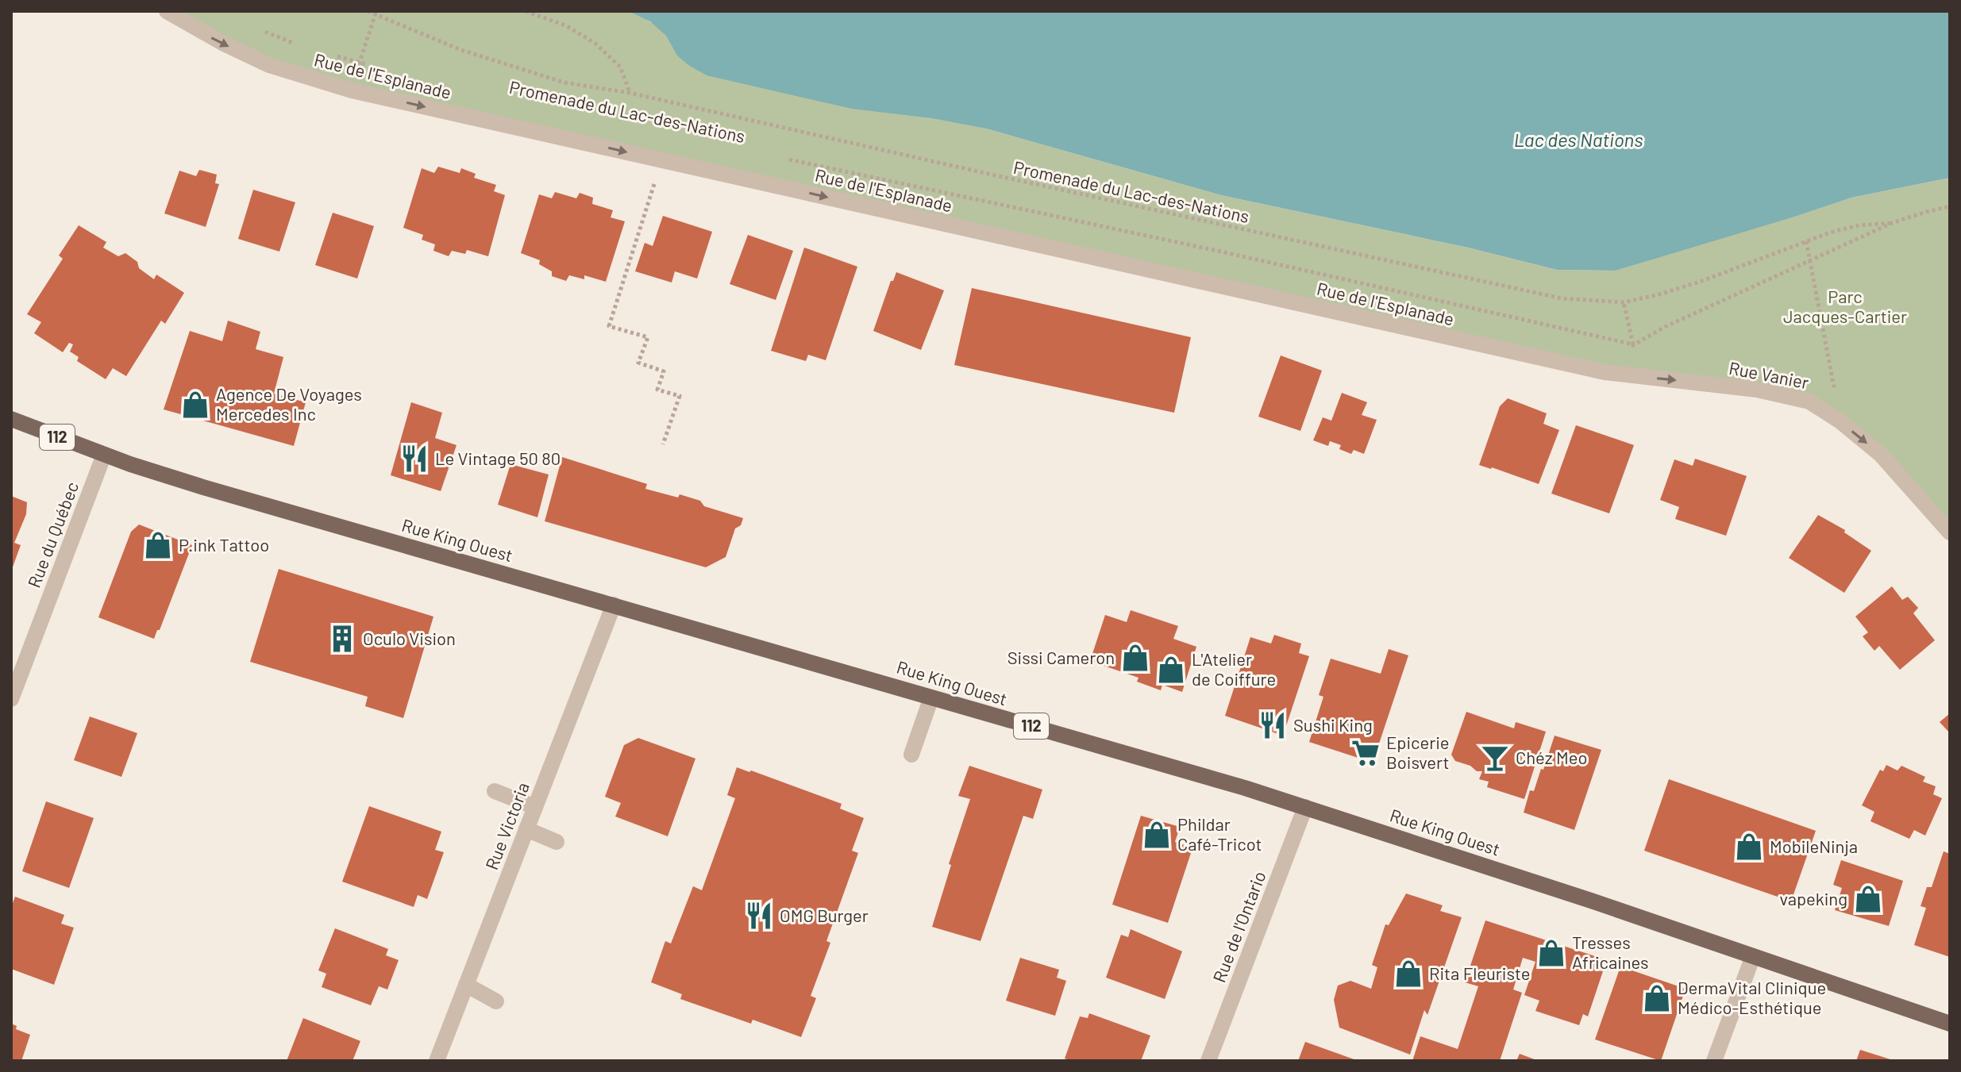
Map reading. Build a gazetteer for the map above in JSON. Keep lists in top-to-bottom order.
{
  "streets": {
    "main road": ["112", "Rue King Ouest"],
    "street": [
      "Rue de l'Esplanade",
      "Rue Vanier",
      "Rue du Québec",
      "Rue Victoria",
      "Rue de l'Ontario"
    ],
    "path": ["Promenade du Lac-des-Nations"]
  },
  "crossings": [
    ["Rue de l'Esplanade", "Rue Vanier"],
    ["Rue du Québec", "Rue King Ouest"],
    ["Rue King Ouest", "Rue Victoria"],
    ["Rue King Ouest", "Rue de l'Ontario"]
  ],
  "one_way": ["Rue de l'Esplanade", "Rue Vanier"],
  "water": ["Lac des Nations"],
  "parks": ["Parc Jacques-Cartier"],
  "places": {
    "shop": [
      "Agence De Voyages Mercedes Inc",
      "P.ink Tattoo",
      "Sissi Cameron",
      "L'Atelier de Coiffure",
      "Phildar Café-Tricot",
      "MobileNinja",
      "vapeking",
      "Tresses Africaines",
      "Rita Fleuriste",
      "DermaVital Clinique Médico-Esthétique"
    ],
    "restaurant": ["Le Vintage 50 80", "Sushi King", "OMG Burger"],
    "building": ["Oculo Vision"],
    "supermarket": ["Epicerie Boisvert"],
    "bar": ["Chéz Meo"]
  }
}
